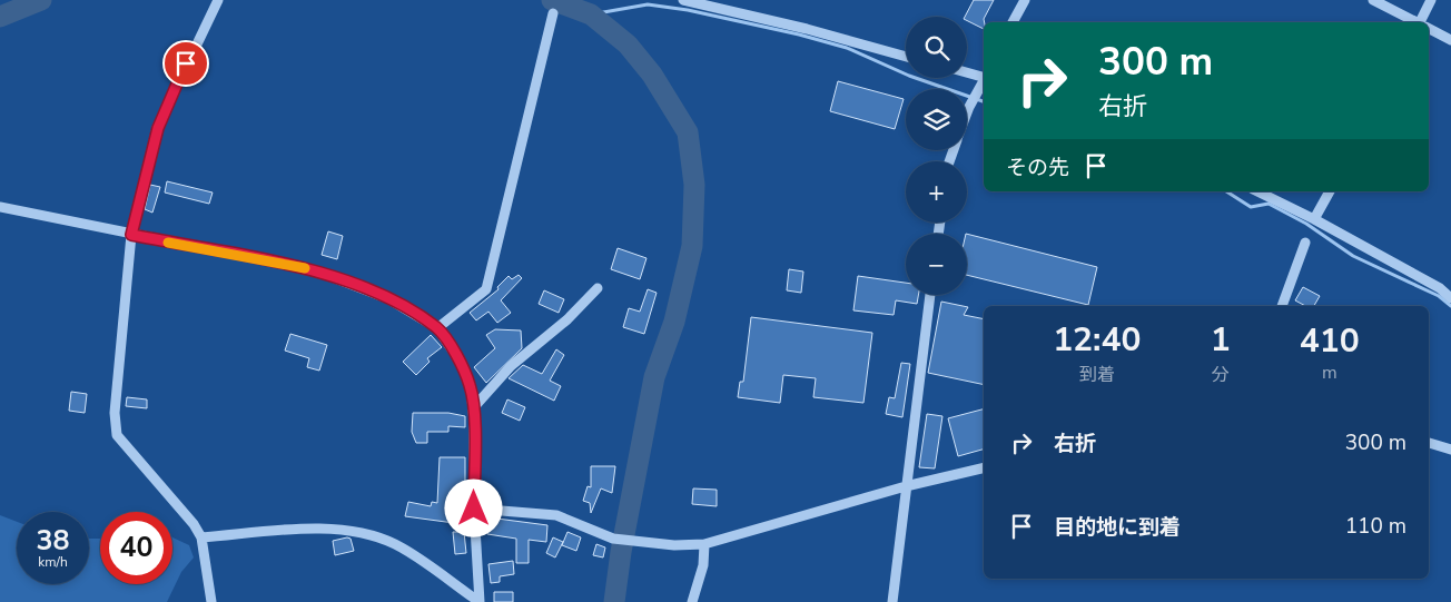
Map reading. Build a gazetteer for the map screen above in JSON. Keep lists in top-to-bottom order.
{
  "page": {
    "map_buttons": ["+", "−"],
    "turn": ["300 m", "右折"],
    "then": "その先",
    "eta": [
      "12:40",
      "到着",
      "1",
      "分",
      "410",
      "m"
    ],
    "list": [
      {
        "name": "右折",
        "value": "300 m"
      },
      {
        "name": "目的地に到着",
        "value": "110 m"
      }
    ],
    "speed": "38 km/h",
    "limit": "40"
  }
}
